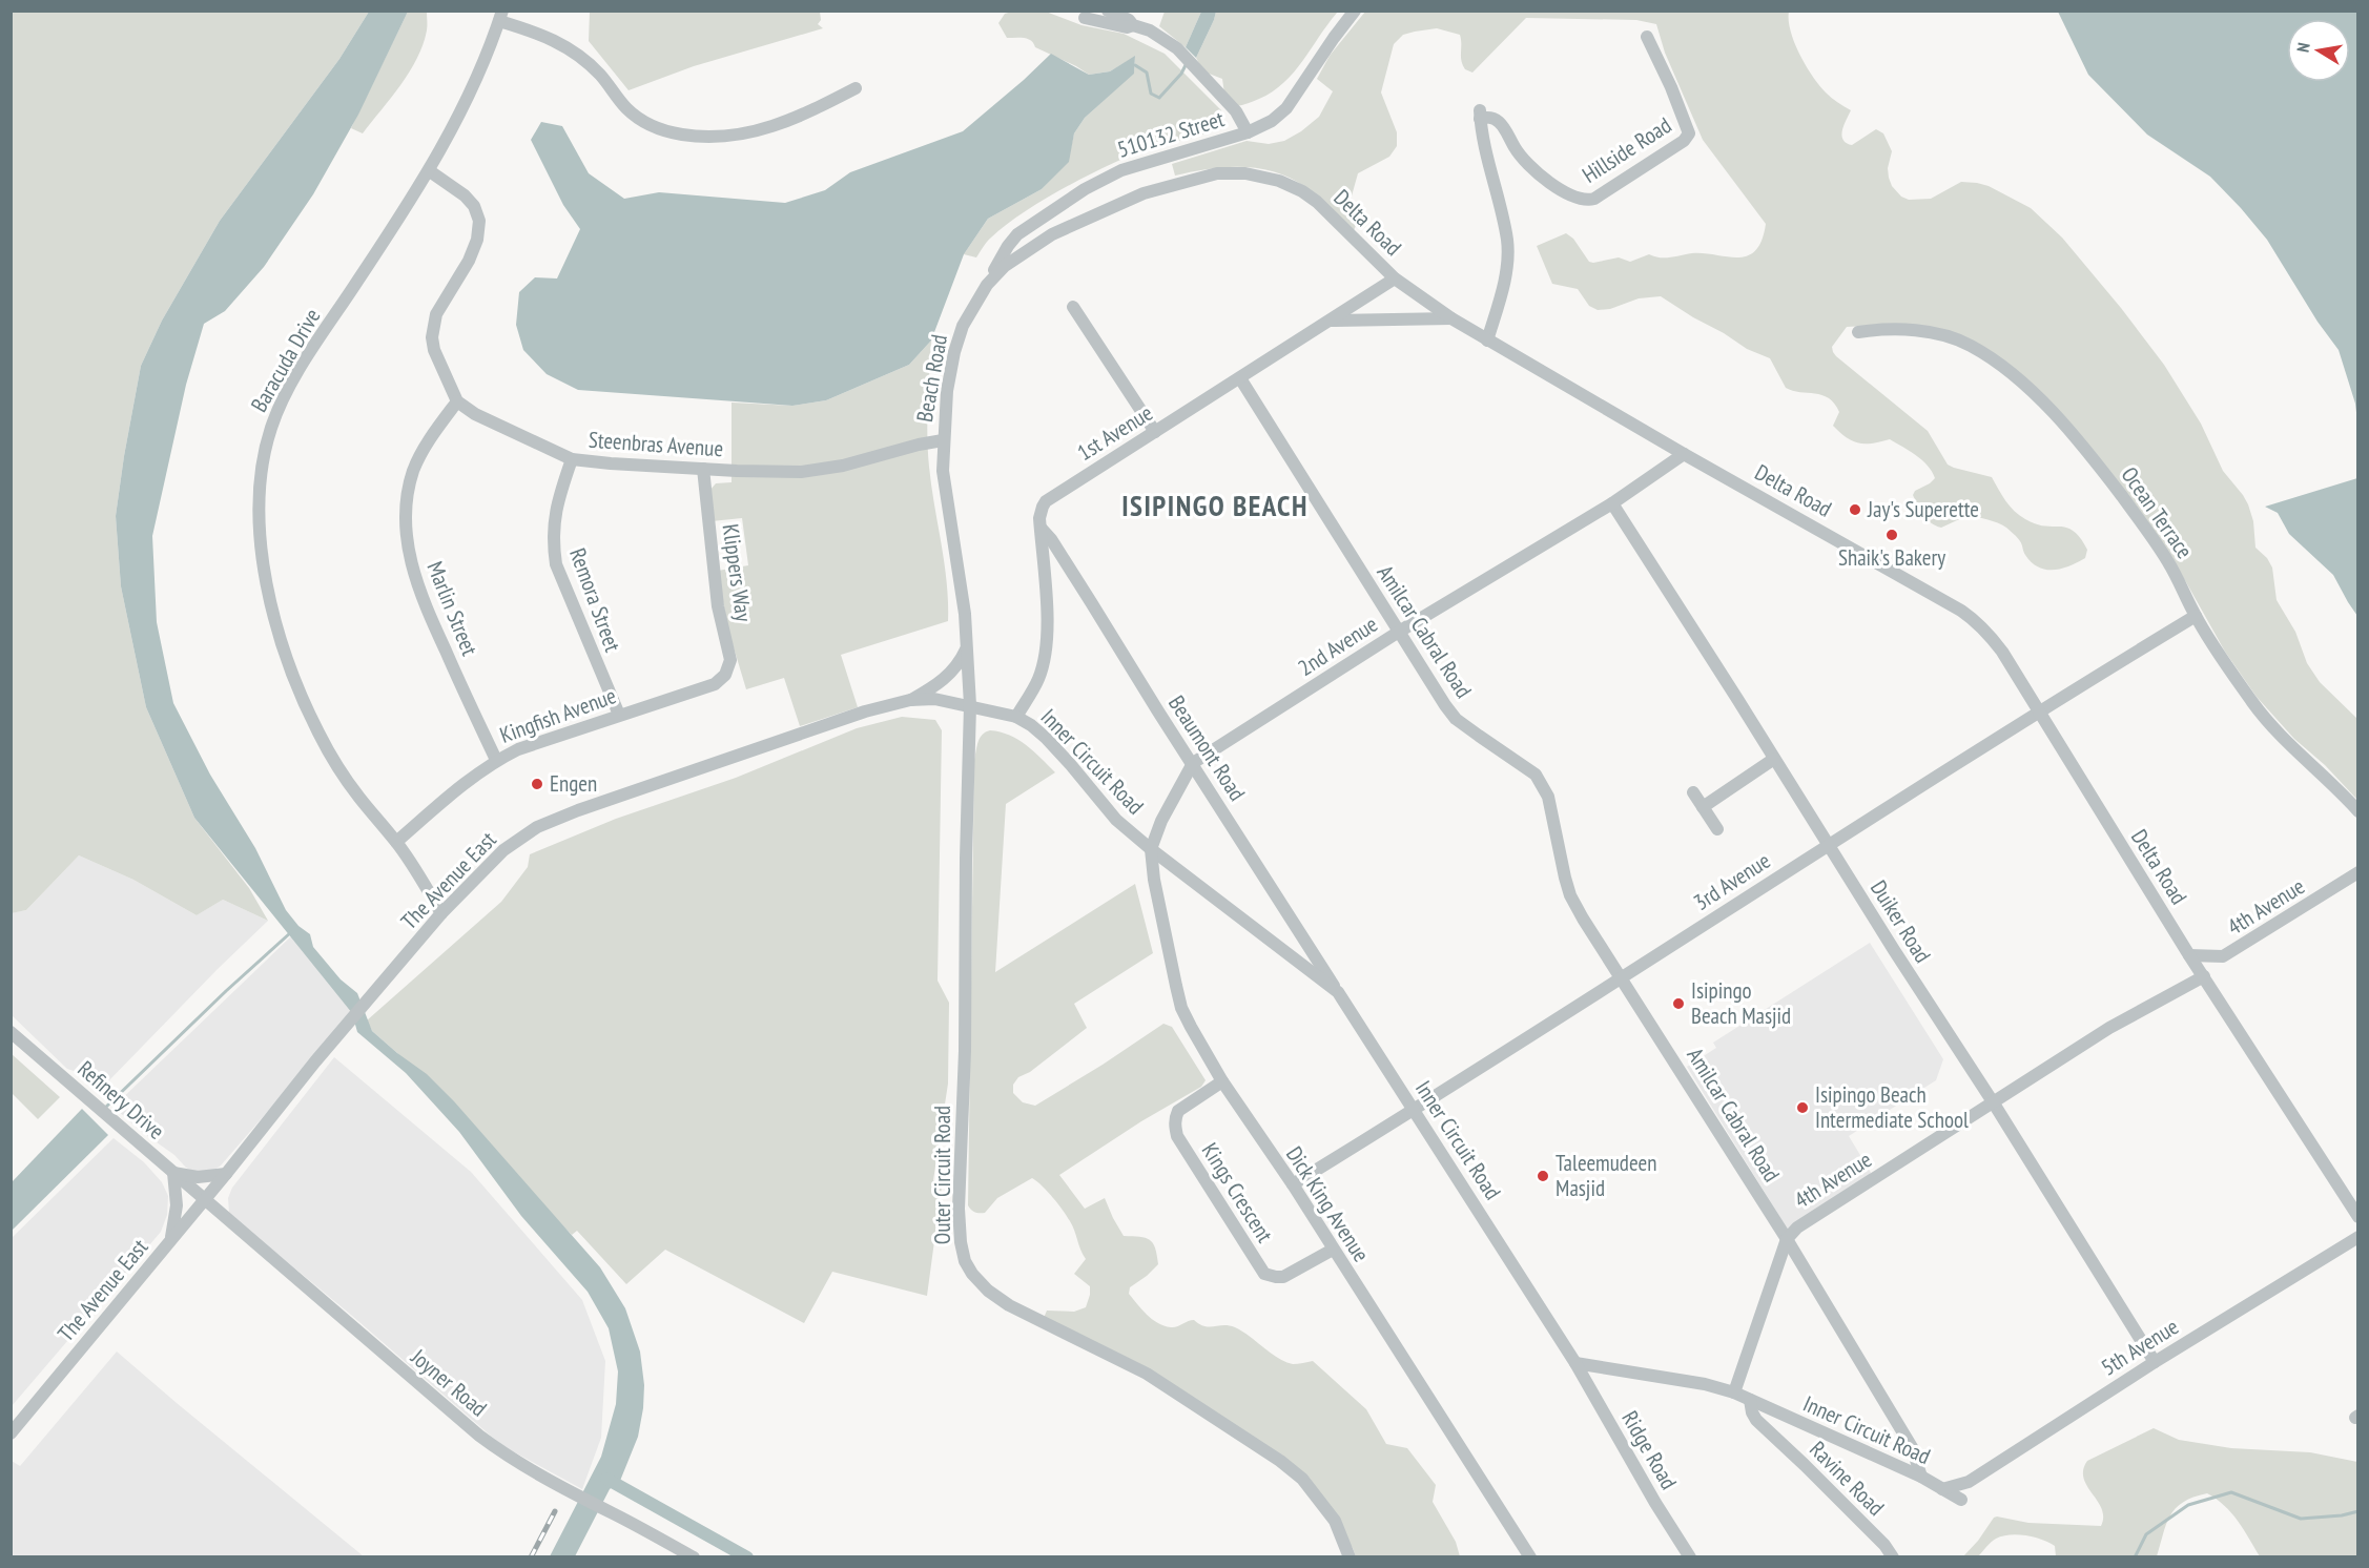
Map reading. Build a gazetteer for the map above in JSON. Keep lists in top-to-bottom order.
{
  "streets": {
    "street": [
      "510132 Street",
      "Hillside Road",
      "Delta Road",
      "Baracuda Drive",
      "Beach Road",
      "1st Avenue",
      "Steenbras Avenue",
      "Ocean Terrace",
      "Klippers Way",
      "Remora Street",
      "Marlin Street",
      "Amilcar Cabral Road",
      "2nd Avenue",
      "Kingfish Avenue",
      "Beaumont Road",
      "Inner Circuit Road",
      "The Avenue East",
      "3rd Avenue",
      "4th Avenue",
      "Duiker Road",
      "Refinery Drive",
      "Outer Circuit Road",
      "Kings Crescent",
      "Dick King Avenue",
      "5th Avenue",
      "Joyner Road",
      "Ridge Road",
      "Ravine Road"
    ]
  },
  "crossings": [
    ["510132 Street", "Beach Road"],
    ["Hillside Road", "Delta Road"],
    ["Delta Road", "Beach Road"],
    ["Delta Road", "1st Avenue"],
    ["Delta Road", "2nd Avenue"],
    ["Delta Road", "3rd Avenue"],
    ["Delta Road", "4th Avenue"],
    ["Baracuda Drive", "Kingfish Avenue"],
    ["Baracuda Drive", "The Avenue East"],
    ["Beach Road", "Steenbras Avenue"],
    ["Beach Road", "Inner Circuit Road"],
    ["Beach Road", "The Avenue East"],
    ["Beach Road", "Outer Circuit Road"],
    ["1st Avenue", "Amilcar Cabral Road"],
    ["1st Avenue", "Beaumont Road"],
    ["1st Avenue", "Inner Circuit Road"],
    ["Steenbras Avenue", "Klippers Way"],
    ["Steenbras Avenue", "Remora Street"],
    ["Steenbras Avenue", "Marlin Street"],
    ["Ocean Terrace", "3rd Avenue"],
    ["Klippers Way", "Kingfish Avenue"],
    ["Remora Street", "Kingfish Avenue"],
    ["Marlin Street", "Kingfish Avenue"],
    ["Amilcar Cabral Road", "2nd Avenue"],
    ["Amilcar Cabral Road", "Inner Circuit Road"],
    ["Amilcar Cabral Road", "3rd Avenue"],
    ["Amilcar Cabral Road", "4th Avenue"],
    ["2nd Avenue", "Beaumont Road"],
    ["2nd Avenue", "Inner Circuit Road"],
    ["2nd Avenue", "Duiker Road"],
    ["2nd Avenue", "Dick King Avenue"],
    ["Beaumont Road", "Inner Circuit Road"],
    ["Inner Circuit Road", "The Avenue East"],
    ["Inner Circuit Road", "3rd Avenue"],
    ["Inner Circuit Road", "4th Avenue"],
    ["Inner Circuit Road", "Outer Circuit Road"],
    ["Inner Circuit Road", "Dick King Avenue"],
    ["Inner Circuit Road", "5th Avenue"],
    ["Inner Circuit Road", "Ridge Road"],
    ["Inner Circuit Road", "Ravine Road"],
    ["The Avenue East", "Refinery Drive"],
    ["The Avenue East", "Outer Circuit Road"],
    ["The Avenue East", "Joyner Road"],
    ["3rd Avenue", "Duiker Road"],
    ["3rd Avenue", "Dick King Avenue"],
    ["4th Avenue", "Duiker Road"],
    ["Duiker Road", "5th Avenue"],
    ["Refinery Drive", "Joyner Road"],
    ["Kings Crescent", "Dick King Avenue"]
  ],
  "districts": ["ISIPINGO BEACH"],
  "places": [
    "Jay's Superette",
    "Shaik's Bakery",
    "Engen",
    "Isipingo Beach Masjid",
    "Isipingo Beach Intermediate School",
    "Taleemudeen Masjid"
  ],
  "north": "left"
}
